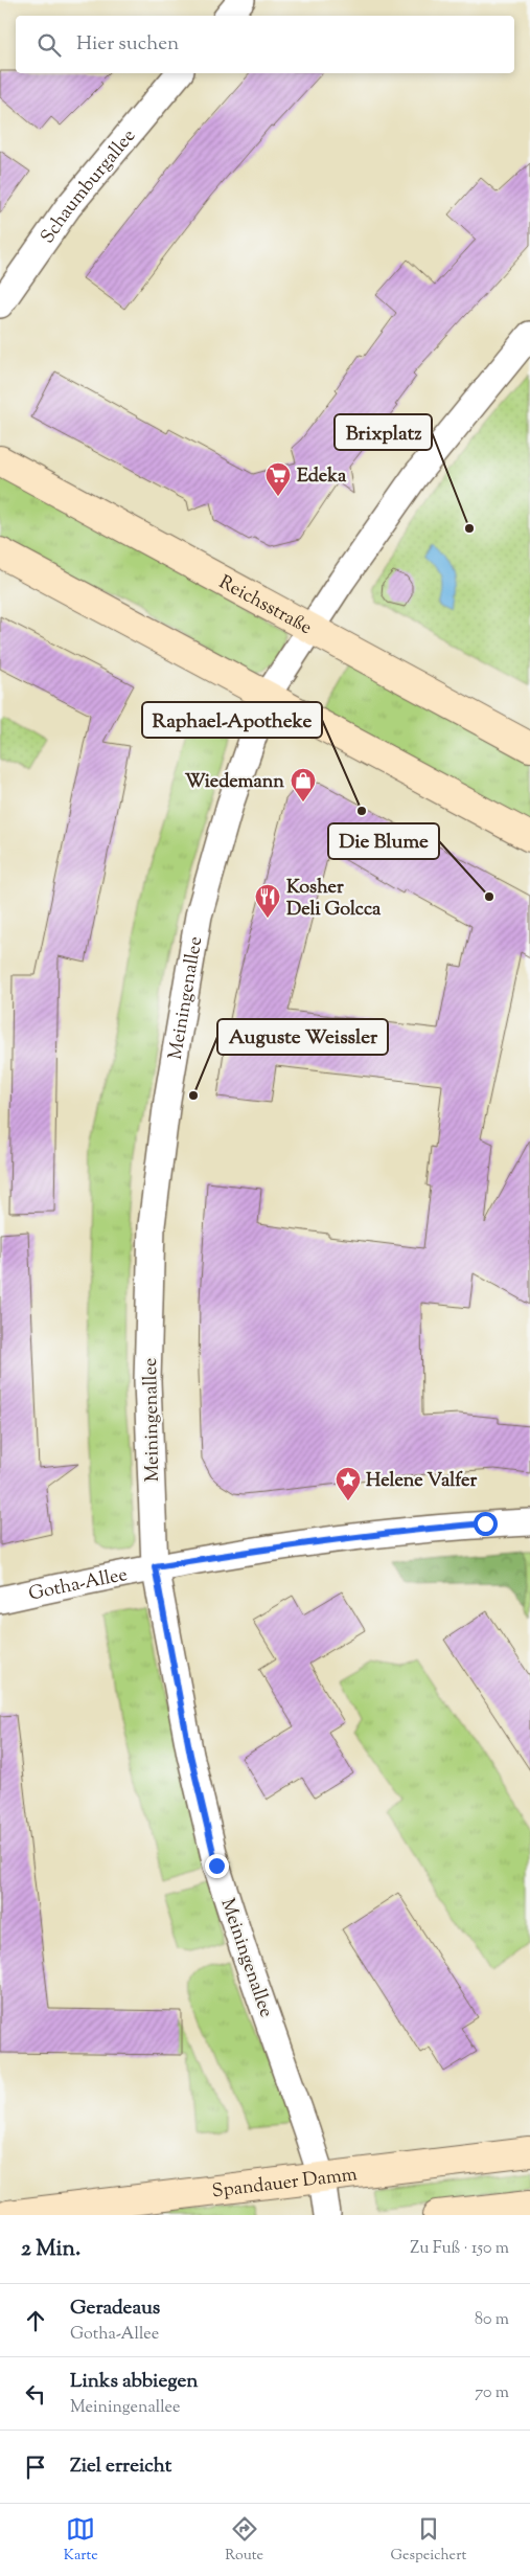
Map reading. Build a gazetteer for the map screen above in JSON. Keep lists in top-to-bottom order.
{
  "streets": {
    "main road": ["Reichsstraße", "Spandauer Damm"],
    "street": ["Schaumburgallee", "Meiningenallee", "Gotha-Allee"]
  },
  "crossings": [
    ["Reichsstraße", "Meiningenallee"],
    ["Meiningenallee", "Gotha-Allee"],
    ["Meiningenallee", "Spandauer Damm"]
  ],
  "places": {
    "supermarket": ["Edeka"],
    "other": [
      "Brixplatz",
      "Raphael-Apotheke",
      "Die Blume",
      "Auguste Weissler"
    ],
    "shop": ["Wiedemann"],
    "restaurant": ["Kosher Deli Golcca"],
    "place": ["Helene Valfer"]
  },
  "page": {
    "search": "Hier suchen",
    "heading": ["2 Min.", "Zu Fuß · 150 m"],
    "list": [
      ["Geradeaus", "Gotha-Allee", "80 m"],
      ["Links abbiegen", "Meiningenallee", "70 m"],
      "Ziel erreicht"
    ],
    "nav": ["Karte", "Route", "Gespeichert"]
  }
}
